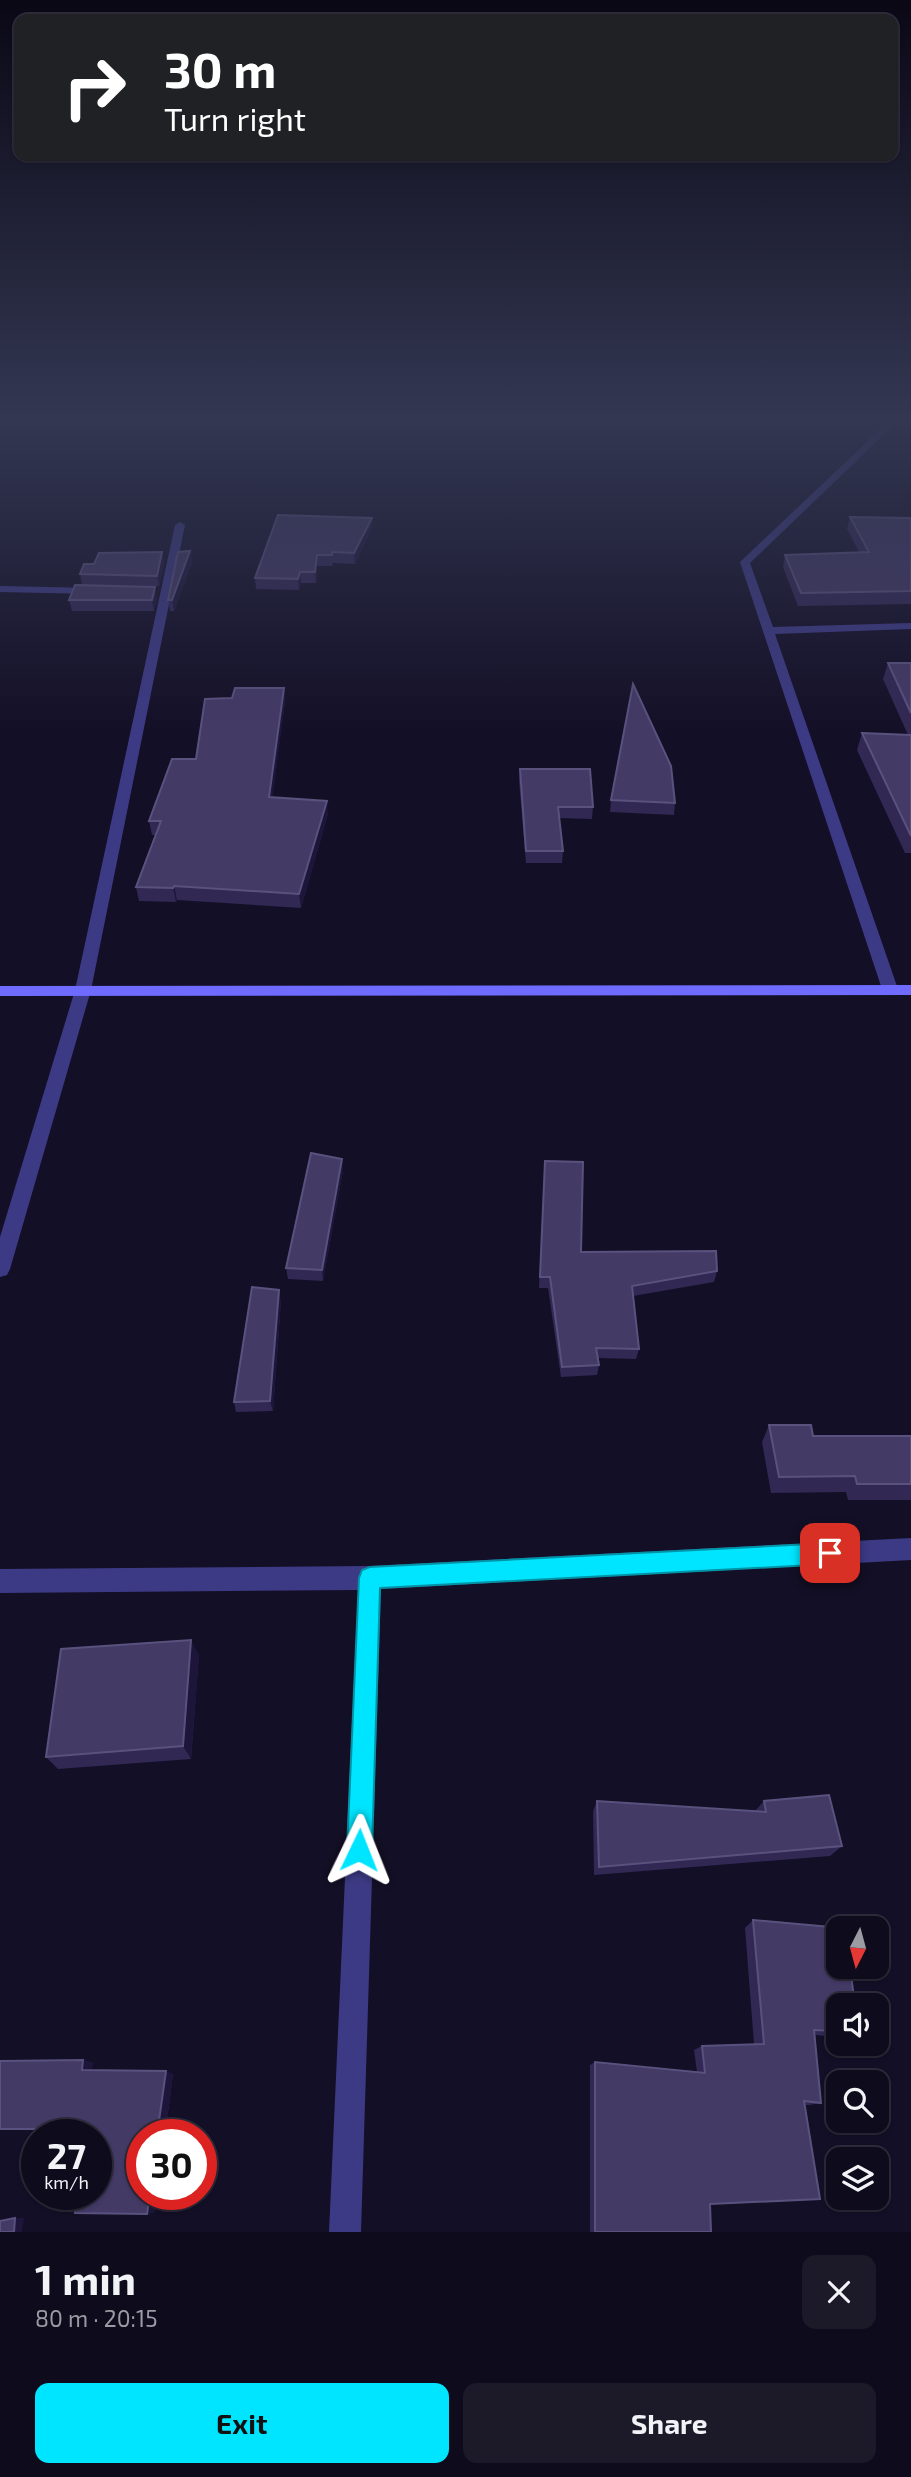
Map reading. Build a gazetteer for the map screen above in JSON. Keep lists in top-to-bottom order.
{
  "north": "bottom",
  "page": {
    "turn": ["30 m", "Turn right"],
    "speed": "27 km/h",
    "limit": "30",
    "heading": ["1 min", "80 m · 20:15"],
    "buttons": ["Exit", "Share"]
  }
}
